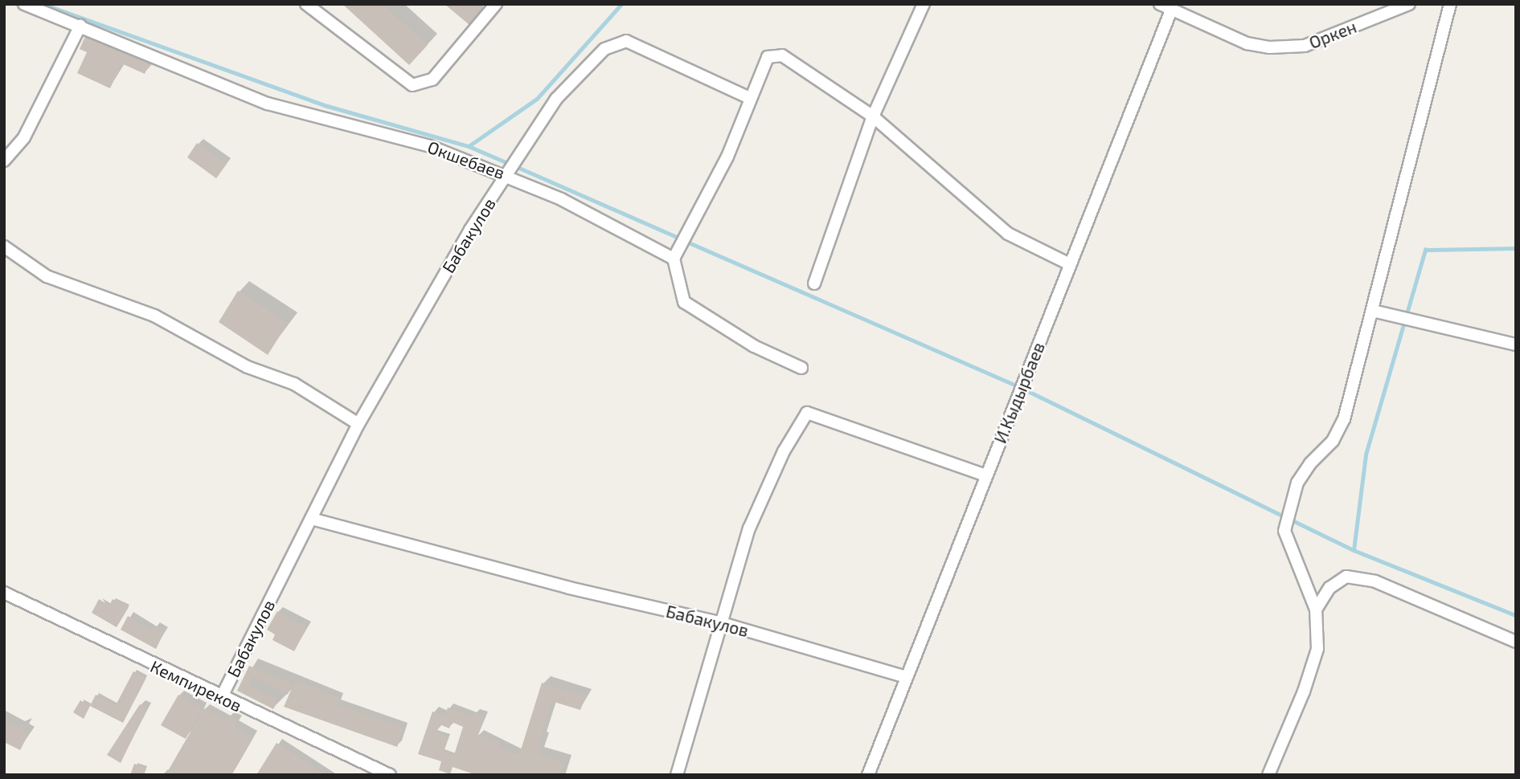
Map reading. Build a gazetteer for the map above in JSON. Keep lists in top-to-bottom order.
{
  "streets": {
    "street": [
      "Оркен",
      "Окшебаев",
      "Бабакулов",
      "И.Кыдырбаев",
      "Кемпиреков"
    ]
  },
  "crossings": [
    ["Оркен", "И.Кыдырбаев"],
    ["Окшебаев", "Бабакулов"],
    ["Бабакулов", "И.Кыдырбаев"],
    ["Бабакулов", "Кемпиреков"]
  ]
}
